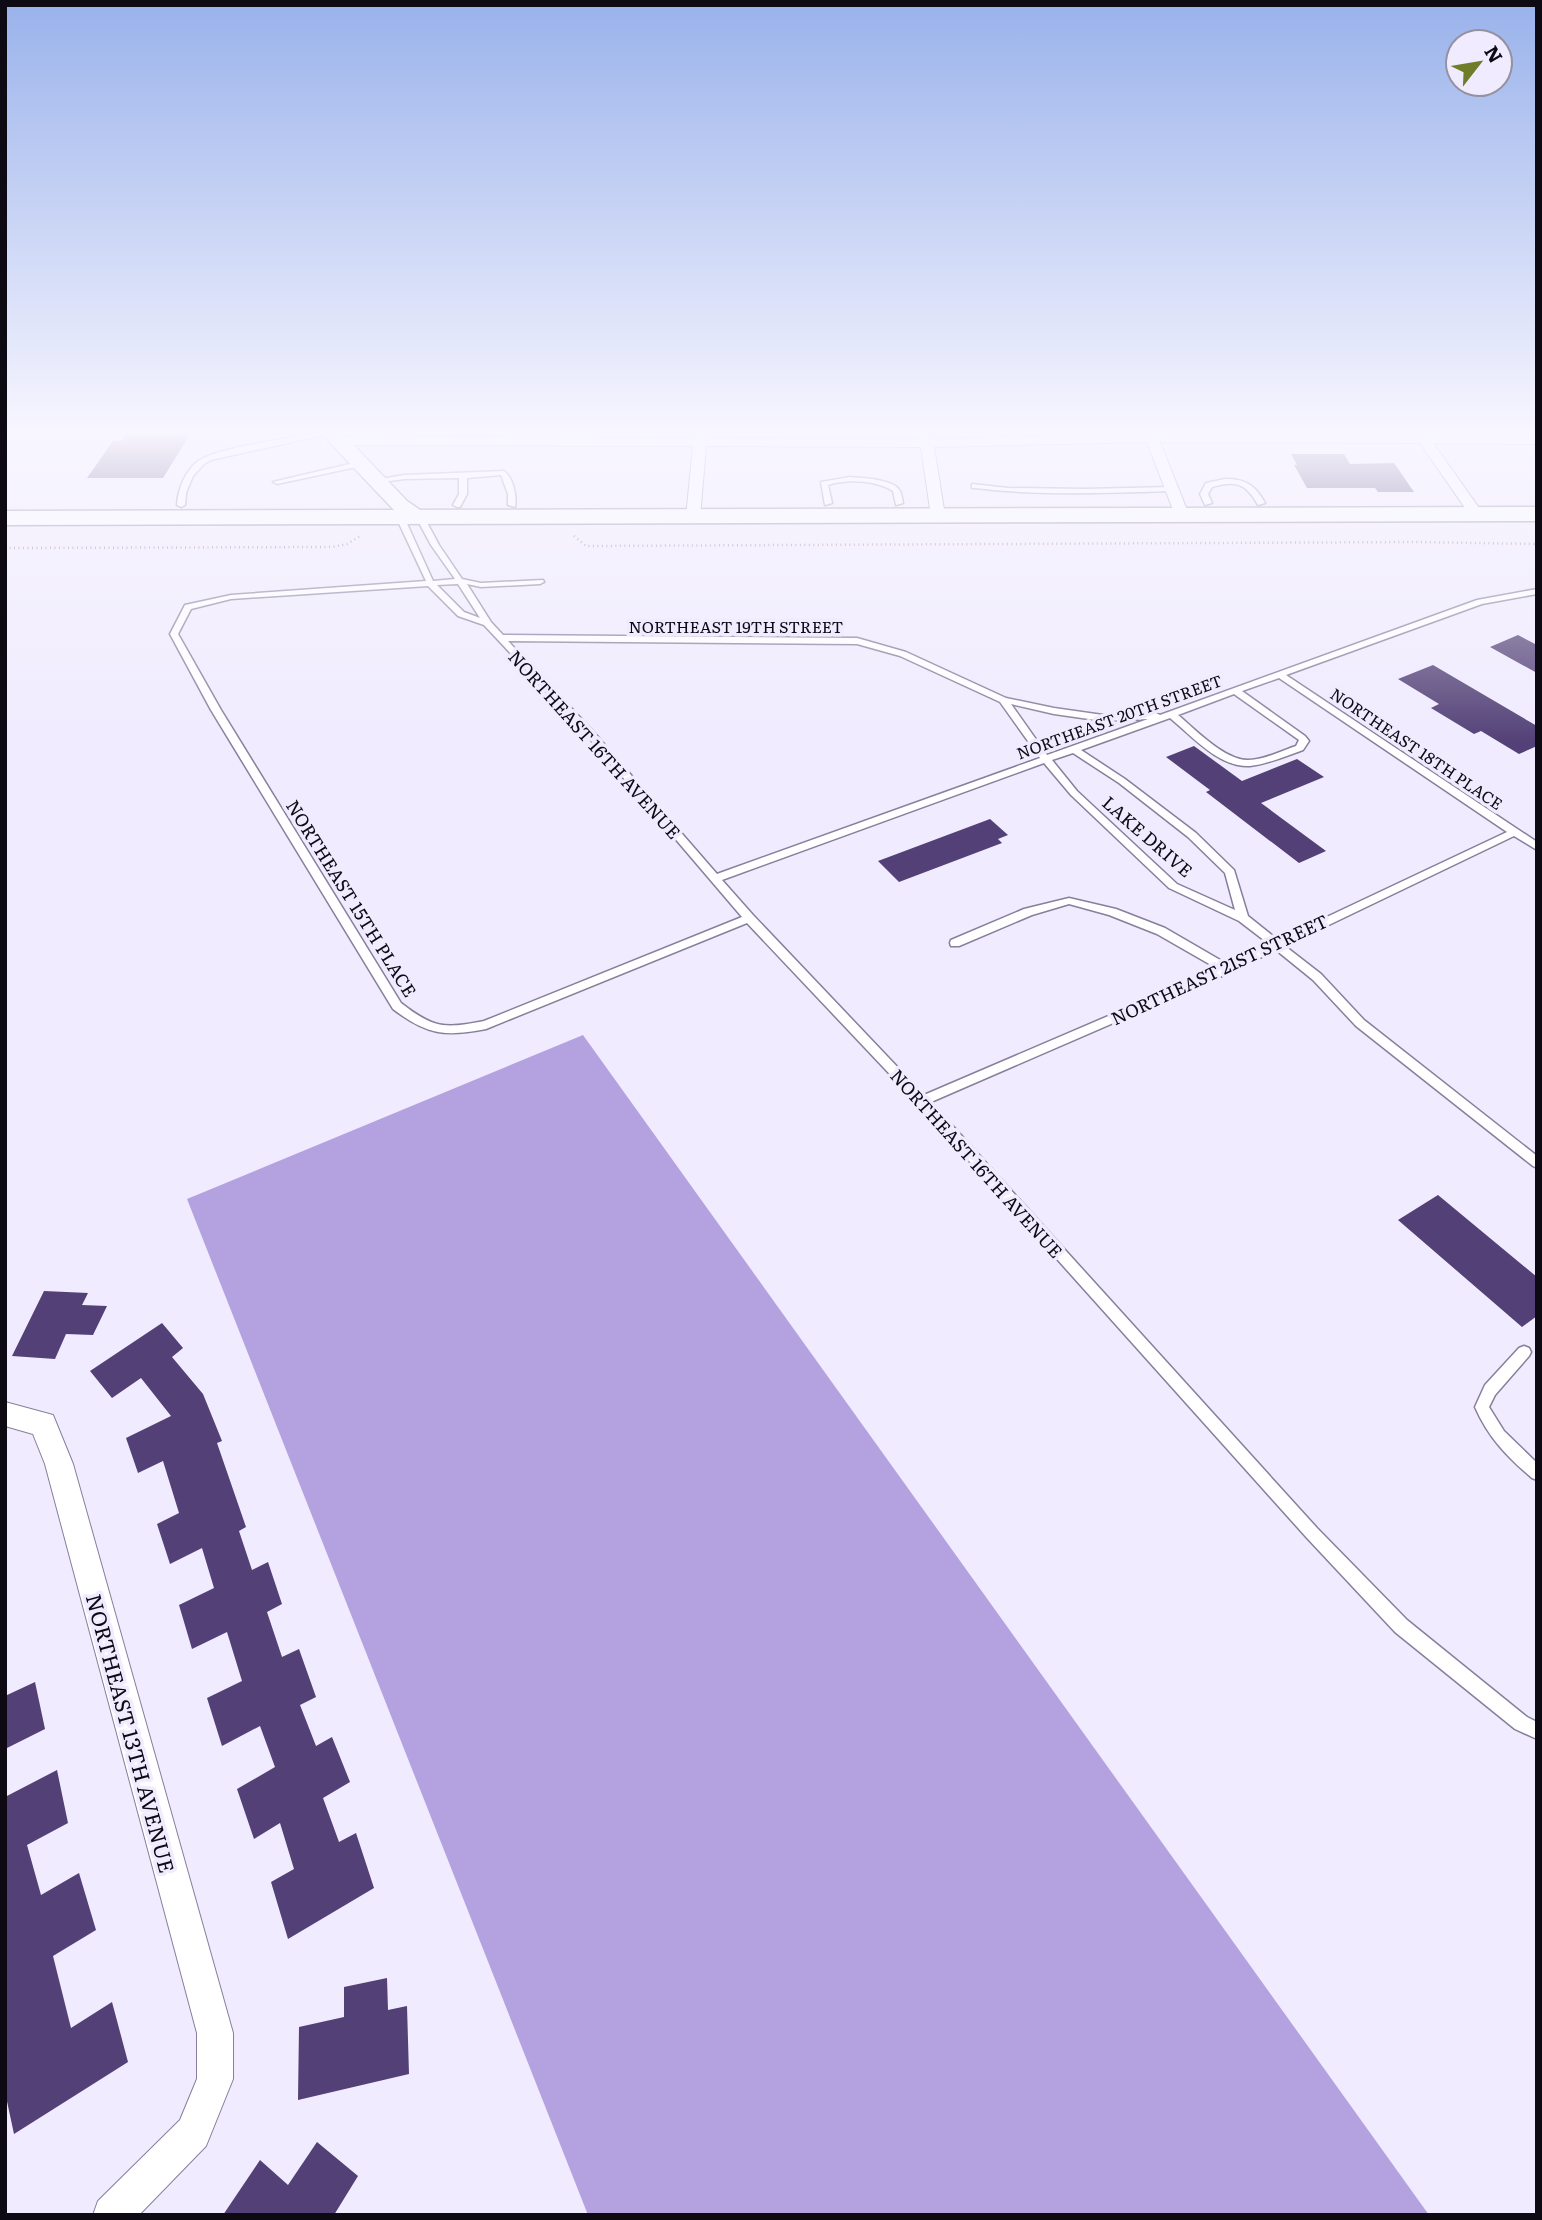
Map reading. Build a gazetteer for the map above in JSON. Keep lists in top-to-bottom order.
{
  "streets": {
    "street": ["NORTHEAST 13TH AVENUE"],
    "lane": [
      "NORTHEAST 19TH STREET",
      "NORTHEAST 20TH STREET",
      "NORTHEAST 16TH AVENUE",
      "NORTHEAST 18TH PLACE",
      "LAKE DRIVE",
      "NORTHEAST 15TH PLACE",
      "NORTHEAST 21ST STREET"
    ]
  },
  "crossings": [
    ["NORTHEAST 19TH STREET", "NORTHEAST 20TH STREET"],
    ["NORTHEAST 19TH STREET", "NORTHEAST 16TH AVENUE"],
    ["NORTHEAST 19TH STREET", "LAKE DRIVE"],
    ["NORTHEAST 20TH STREET", "NORTHEAST 16TH AVENUE"],
    ["NORTHEAST 20TH STREET", "NORTHEAST 18TH PLACE"],
    ["NORTHEAST 20TH STREET", "LAKE DRIVE"],
    ["NORTHEAST 16TH AVENUE", "NORTHEAST 15TH PLACE"],
    ["NORTHEAST 16TH AVENUE", "NORTHEAST 21ST STREET"],
    ["NORTHEAST 18TH PLACE", "NORTHEAST 21ST STREET"],
    ["LAKE DRIVE", "NORTHEAST 21ST STREET"]
  ],
  "north": "top right"
}
